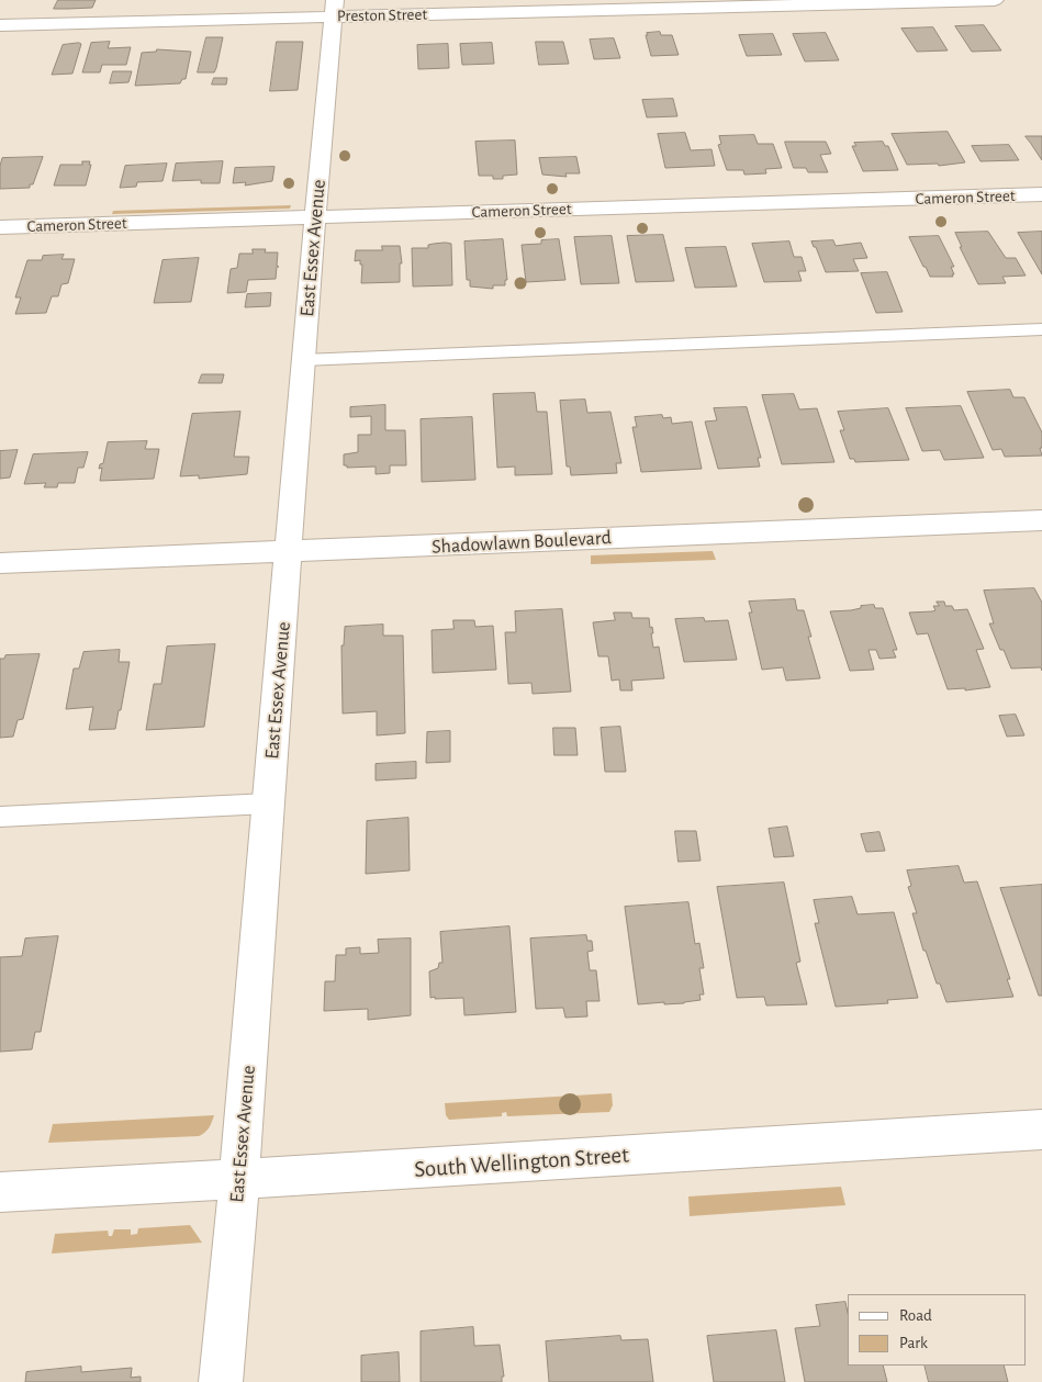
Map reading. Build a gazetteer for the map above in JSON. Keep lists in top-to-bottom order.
{
  "streets": {
    "street": [
      "Preston Street",
      "Cameron Street",
      "East Essex Avenue",
      "Shadowlawn Boulevard",
      "South Wellington Street"
    ]
  },
  "crossings": [
    ["Preston Street", "East Essex Avenue"],
    ["Cameron Street", "East Essex Avenue"],
    ["East Essex Avenue", "Shadowlawn Boulevard"],
    ["East Essex Avenue", "South Wellington Street"]
  ],
  "legend": ["Road", "Park"]
}
